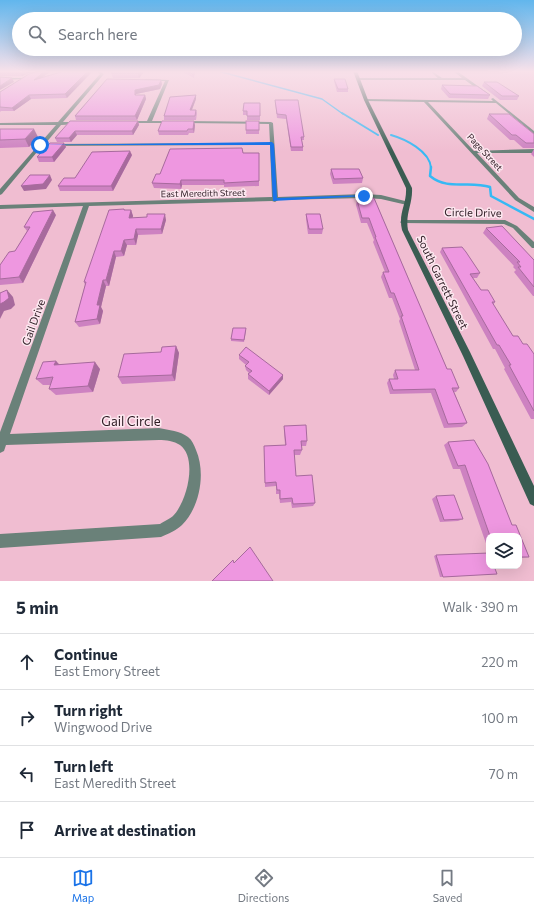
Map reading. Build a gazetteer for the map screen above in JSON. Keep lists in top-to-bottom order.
{
  "streets": {
    "street": [
      "Page Street",
      "East Meredith Street",
      "Circle Drive",
      "South Garrett Street",
      "Gail Drive",
      "Gail Circle"
    ]
  },
  "crossings": [
    ["East Meredith Street", "Gail Drive"],
    ["Circle Drive", "South Garrett Street"],
    ["Gail Drive", "Gail Circle"]
  ],
  "page": {
    "search": "Search here",
    "heading": ["5 min", "Walk · 390 m"],
    "list": [
      ["Continue", "East Emory Street", "220 m"],
      ["Turn right", "Wingwood Drive", "100 m"],
      ["Turn left", "East Meredith Street", "70 m"],
      "Arrive at destination"
    ],
    "nav": ["Map", "Directions", "Saved"]
  }
}
